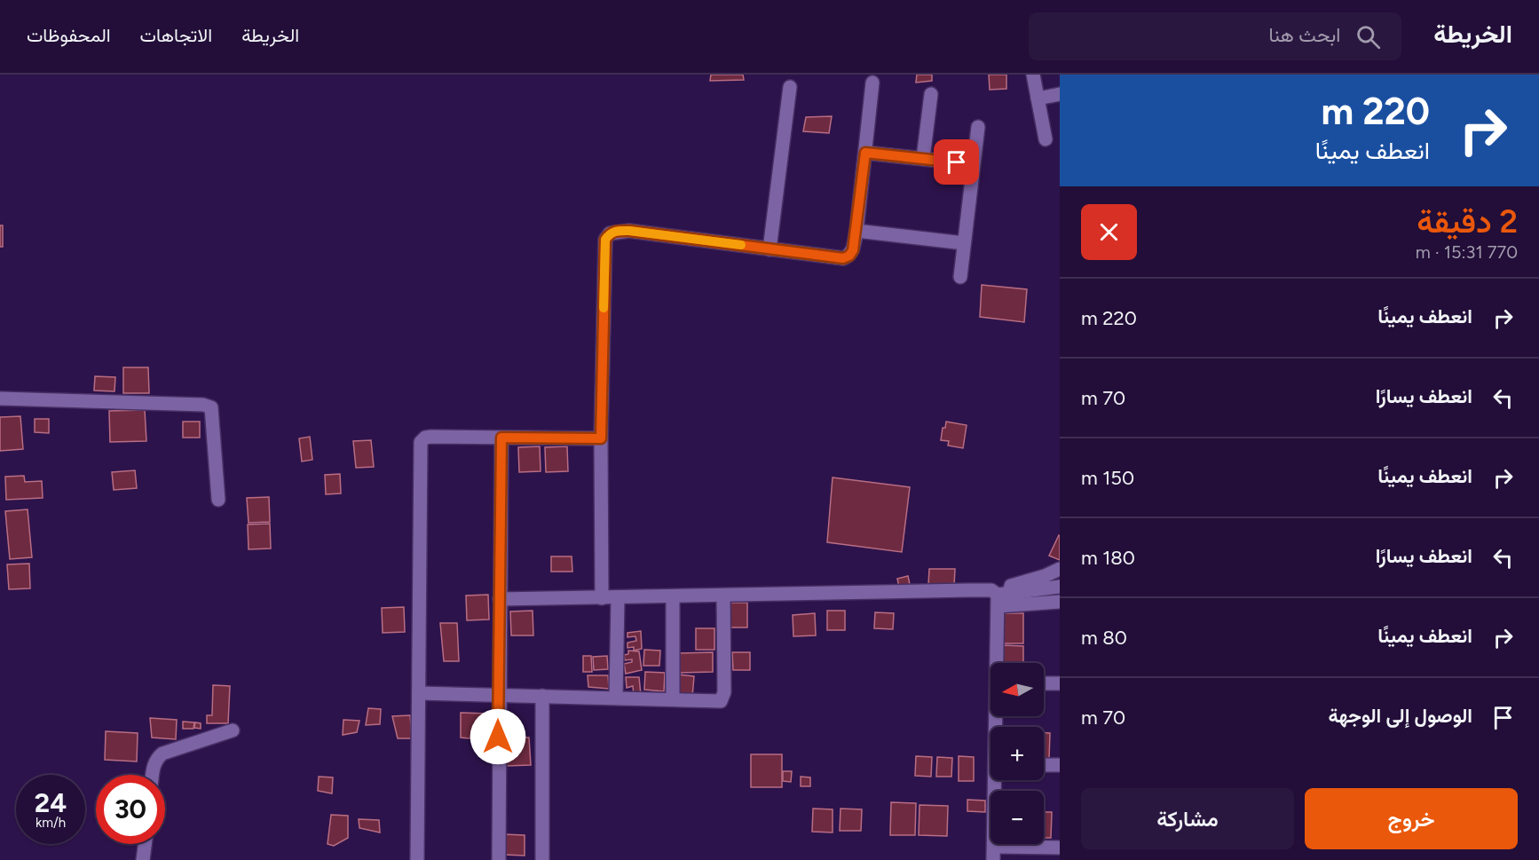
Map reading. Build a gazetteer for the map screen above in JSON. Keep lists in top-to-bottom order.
{
  "north": "left",
  "page": {
    "header": "الخريطة",
    "search": "ابحث هنا",
    "nav": ["الخريطة", "الاتجاهات", "المحفوظات"],
    "turn": ["220 m", "انعطف يمينًا"],
    "heading": ["2 دقيقة", "770 m · 15:31"],
    "list": [
      {
        "name": "انعطف يمينًا",
        "value": "220 m"
      },
      {
        "name": "انعطف يسارًا",
        "value": "70 m"
      },
      {
        "name": "انعطف يمينًا",
        "value": "150 m"
      },
      {
        "name": "انعطف يسارًا",
        "value": "180 m"
      },
      {
        "name": "انعطف يمينًا",
        "value": "80 m"
      },
      {
        "name": "الوصول إلى الوجهة",
        "value": "70 m"
      }
    ],
    "map_buttons": ["+", "−"],
    "speed": "24 km/h",
    "limit": "30",
    "buttons": ["خروج", "مشاركة"]
  }
}
